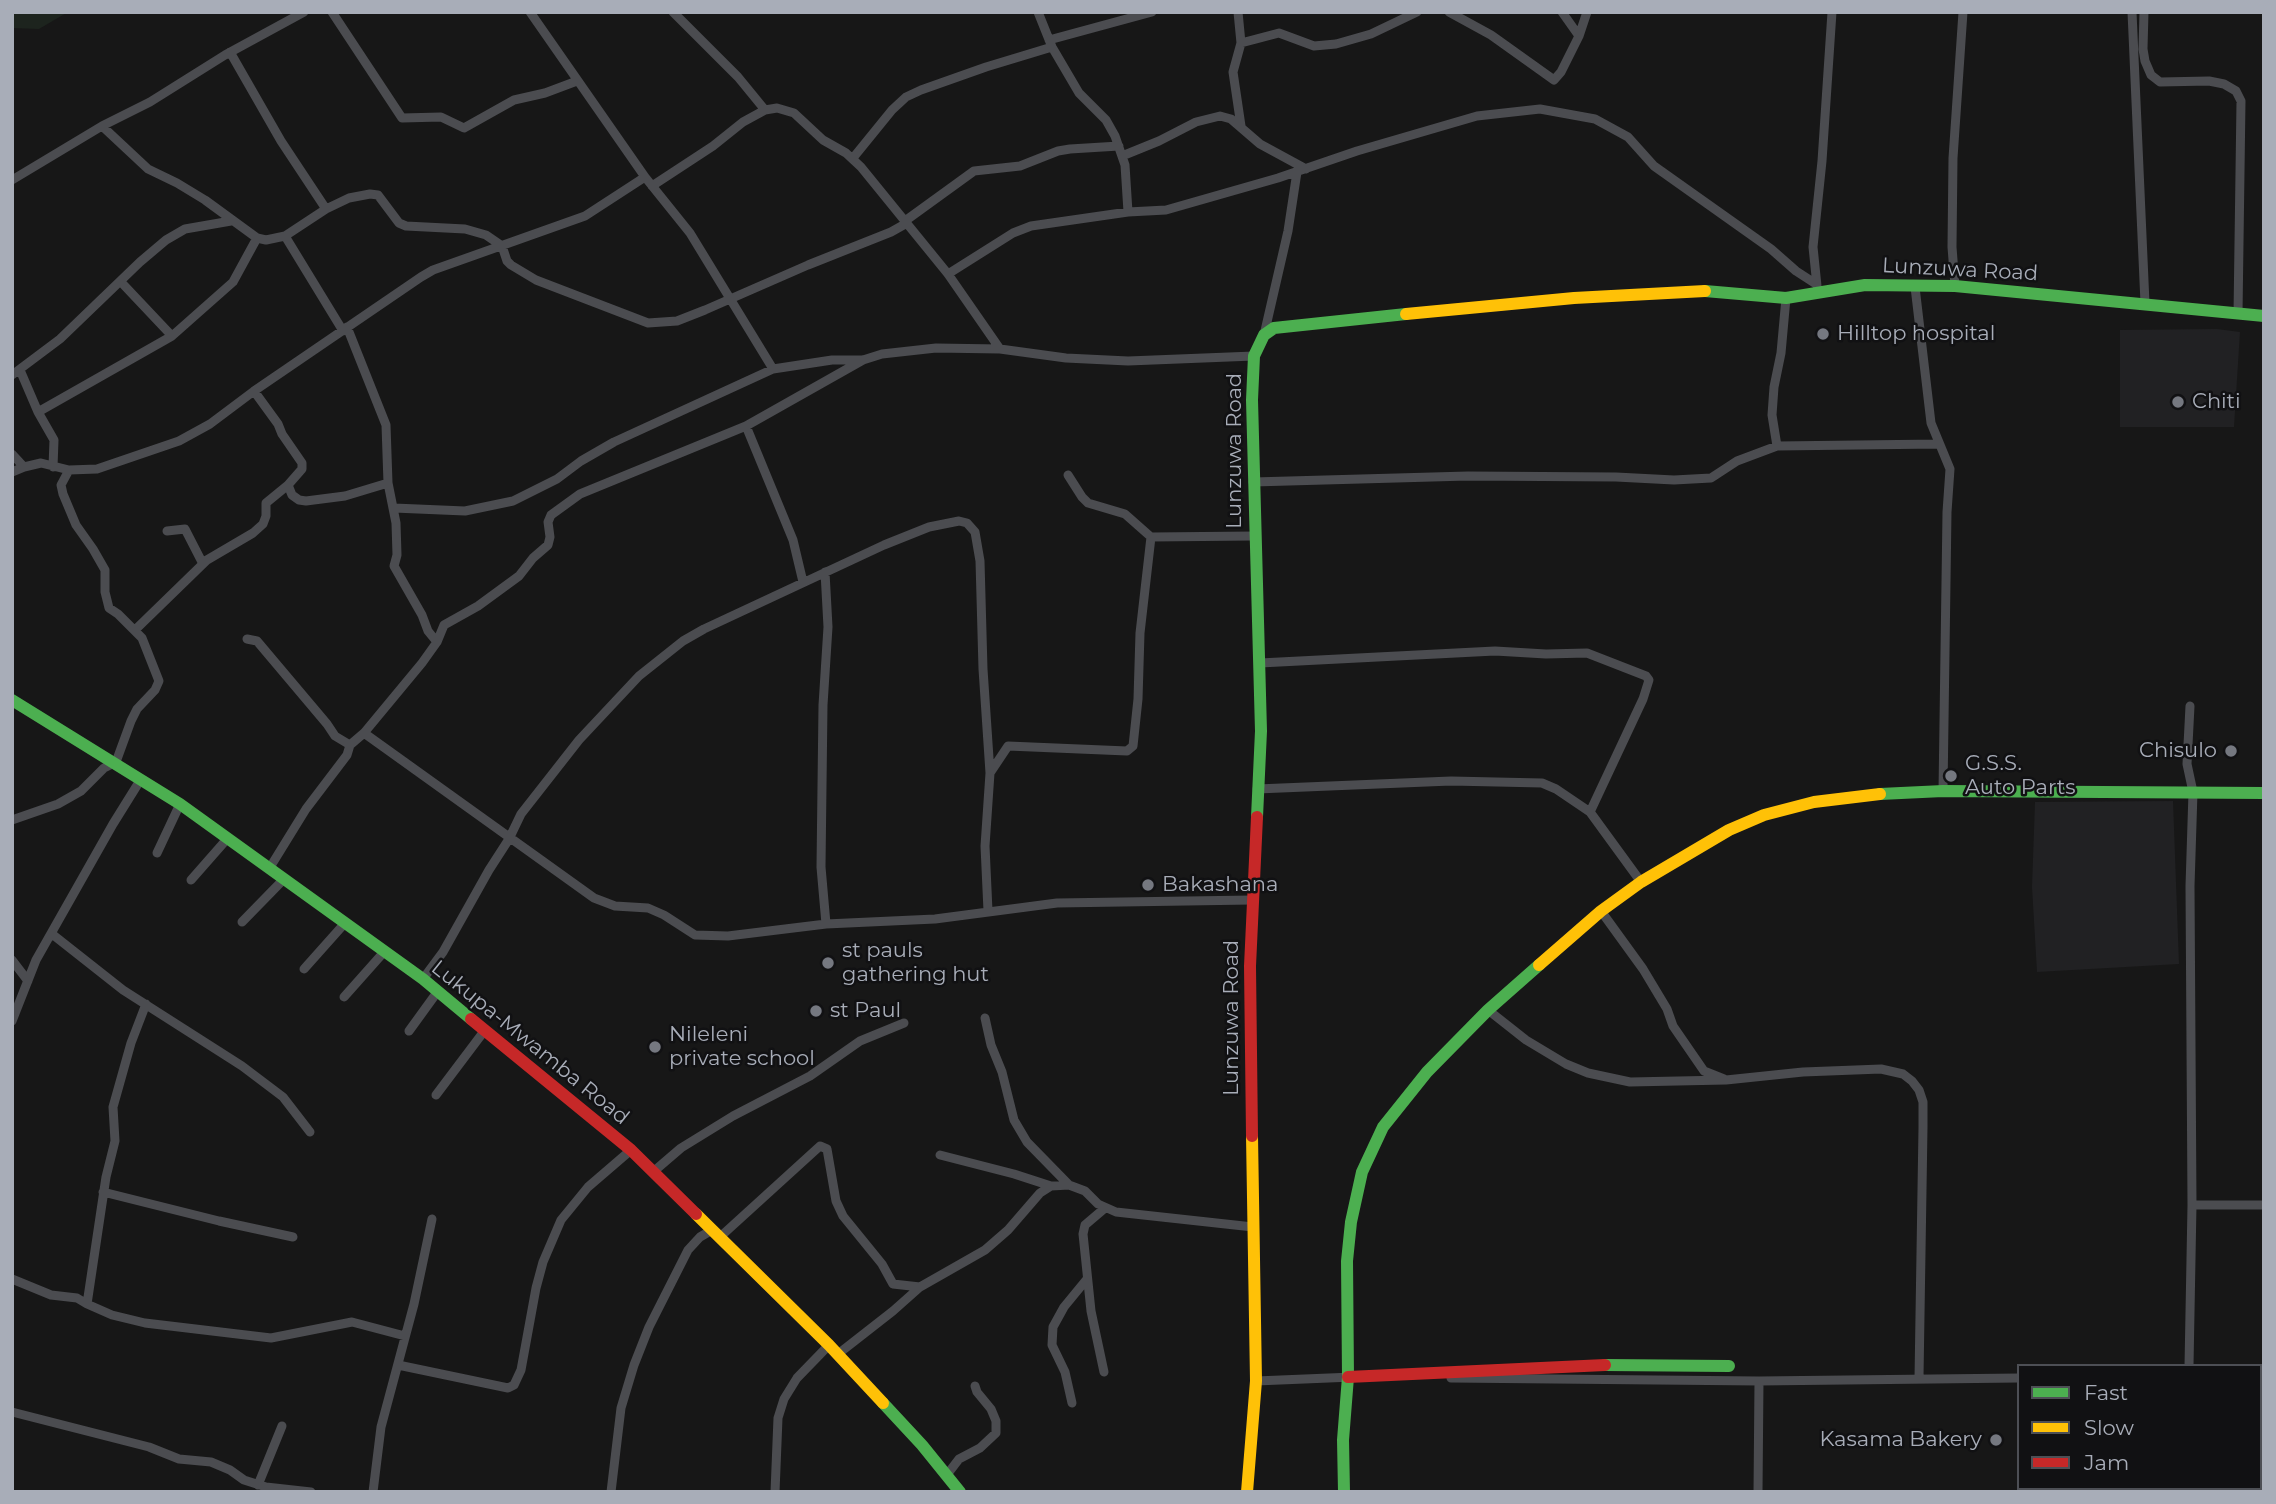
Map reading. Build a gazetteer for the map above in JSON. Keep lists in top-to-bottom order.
{
  "streets": {
    "street": ["Lunzuwa Road", "Lukupa-Mwamba Road"]
  },
  "places": [
    "Hilltop hospital",
    "Chiti",
    "Chisulo",
    "G.S.S. Auto Parts",
    "Bakashana",
    "st pauls gathering hut",
    "st Paul",
    "Nileleni private school",
    "Kasama Bakery"
  ],
  "legend": ["Fast", "Slow", "Jam"]
}
